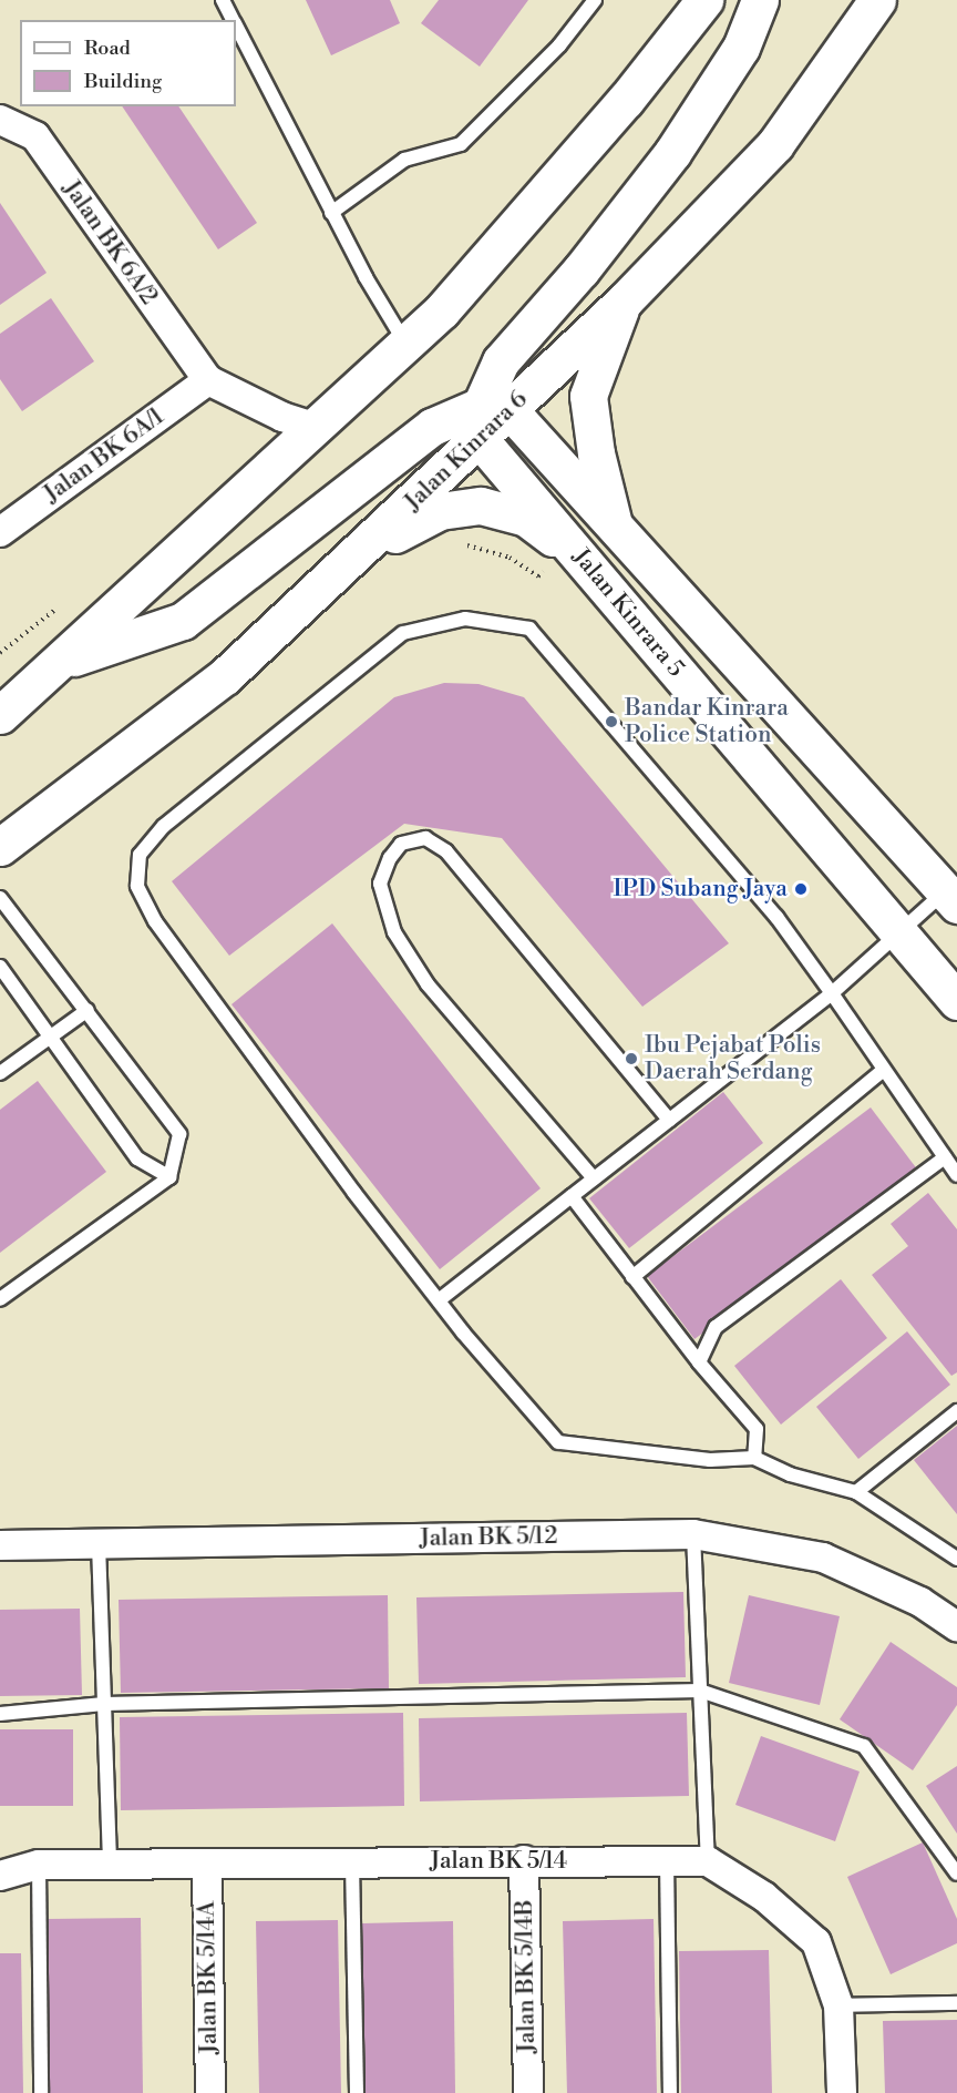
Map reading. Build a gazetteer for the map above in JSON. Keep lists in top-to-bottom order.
{
  "streets": {
    "main road": ["Jalan Kinrara 6", "Jalan Kinrara 5"],
    "street": [
      "Jalan BK 6A/2",
      "Jalan BK 6A/1",
      "Jalan BK 5/12",
      "Jalan BK 5/14",
      "Jalan BK 5/14B",
      "Jalan BK 5/14A"
    ]
  },
  "crossings": [
    ["Jalan BK 6A/2", "Jalan BK 6A/1"],
    ["Jalan Kinrara 6", "Jalan Kinrara 5"],
    ["Jalan BK 5/14", "Jalan BK 5/14B"],
    ["Jalan BK 5/14", "Jalan BK 5/14A"]
  ],
  "places": ["Bandar Kinrara Police Station", "IPD Subang Jaya", "Ibu Pejabat Polis Daerah Serdang"],
  "legend": ["Road", "Building"]
}
